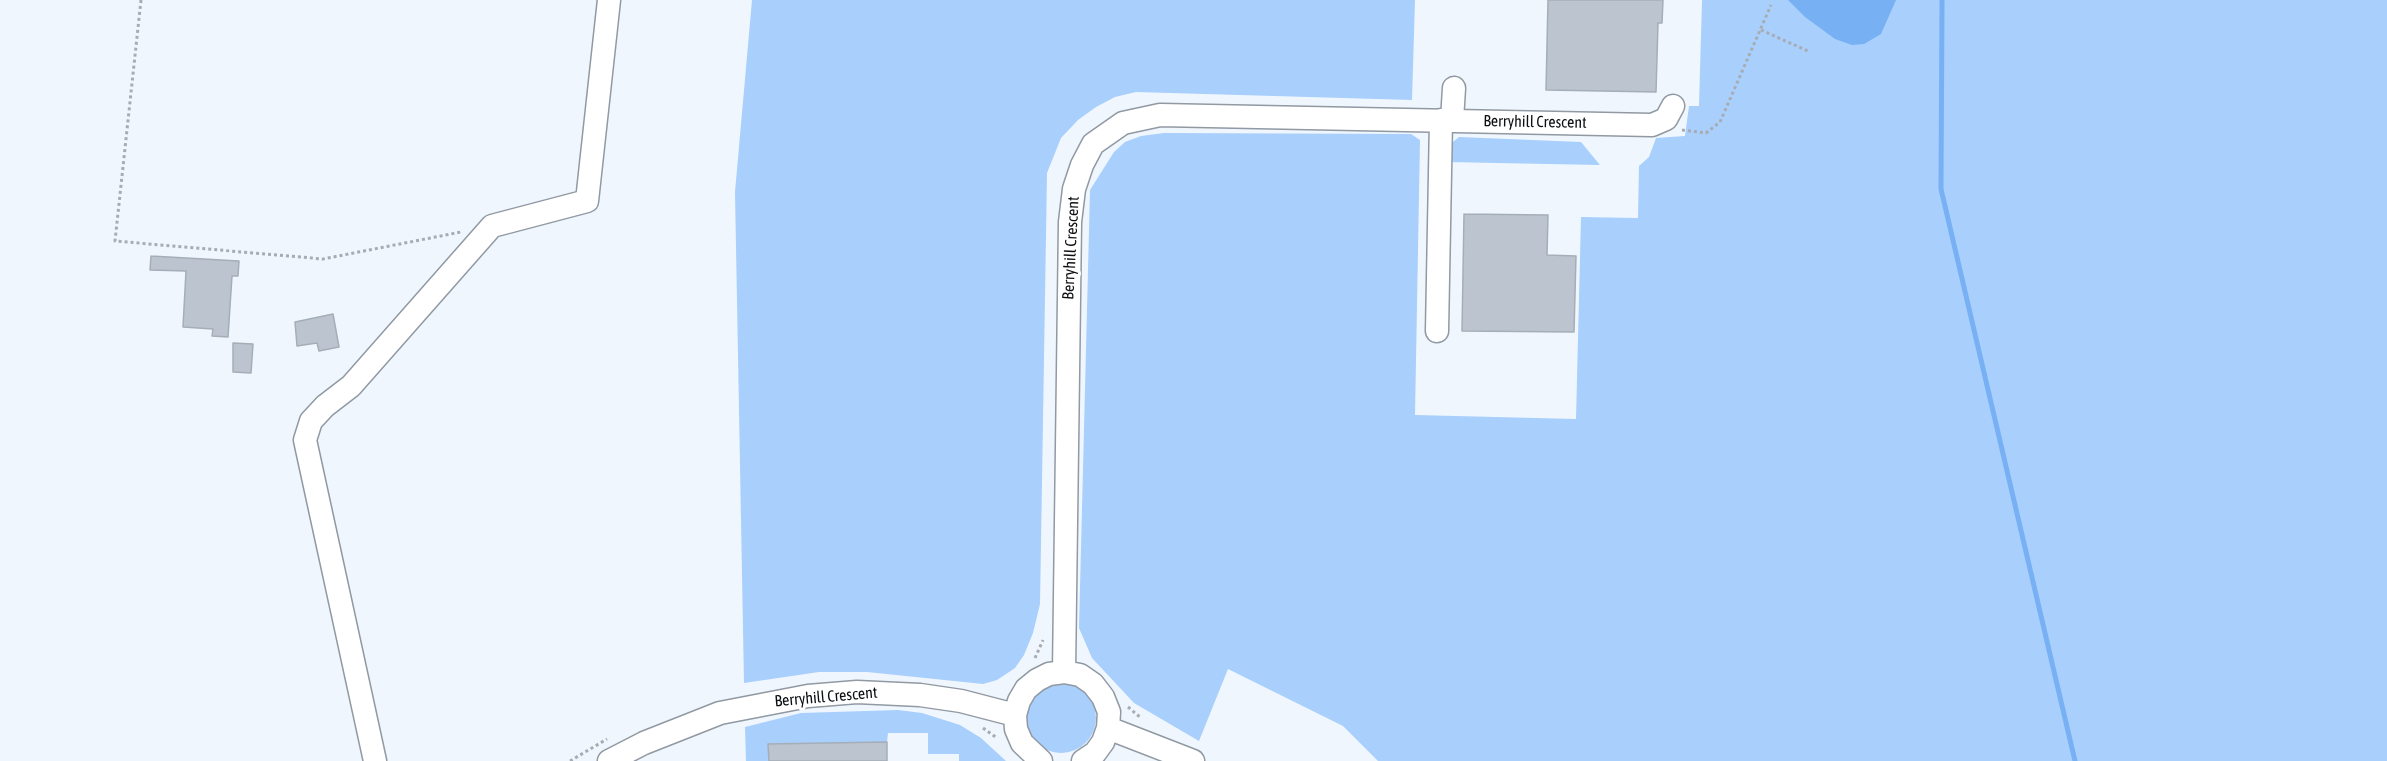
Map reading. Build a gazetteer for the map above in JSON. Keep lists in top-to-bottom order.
{
  "streets": {
    "street": ["Berryhill Crescent"]
  }
}
